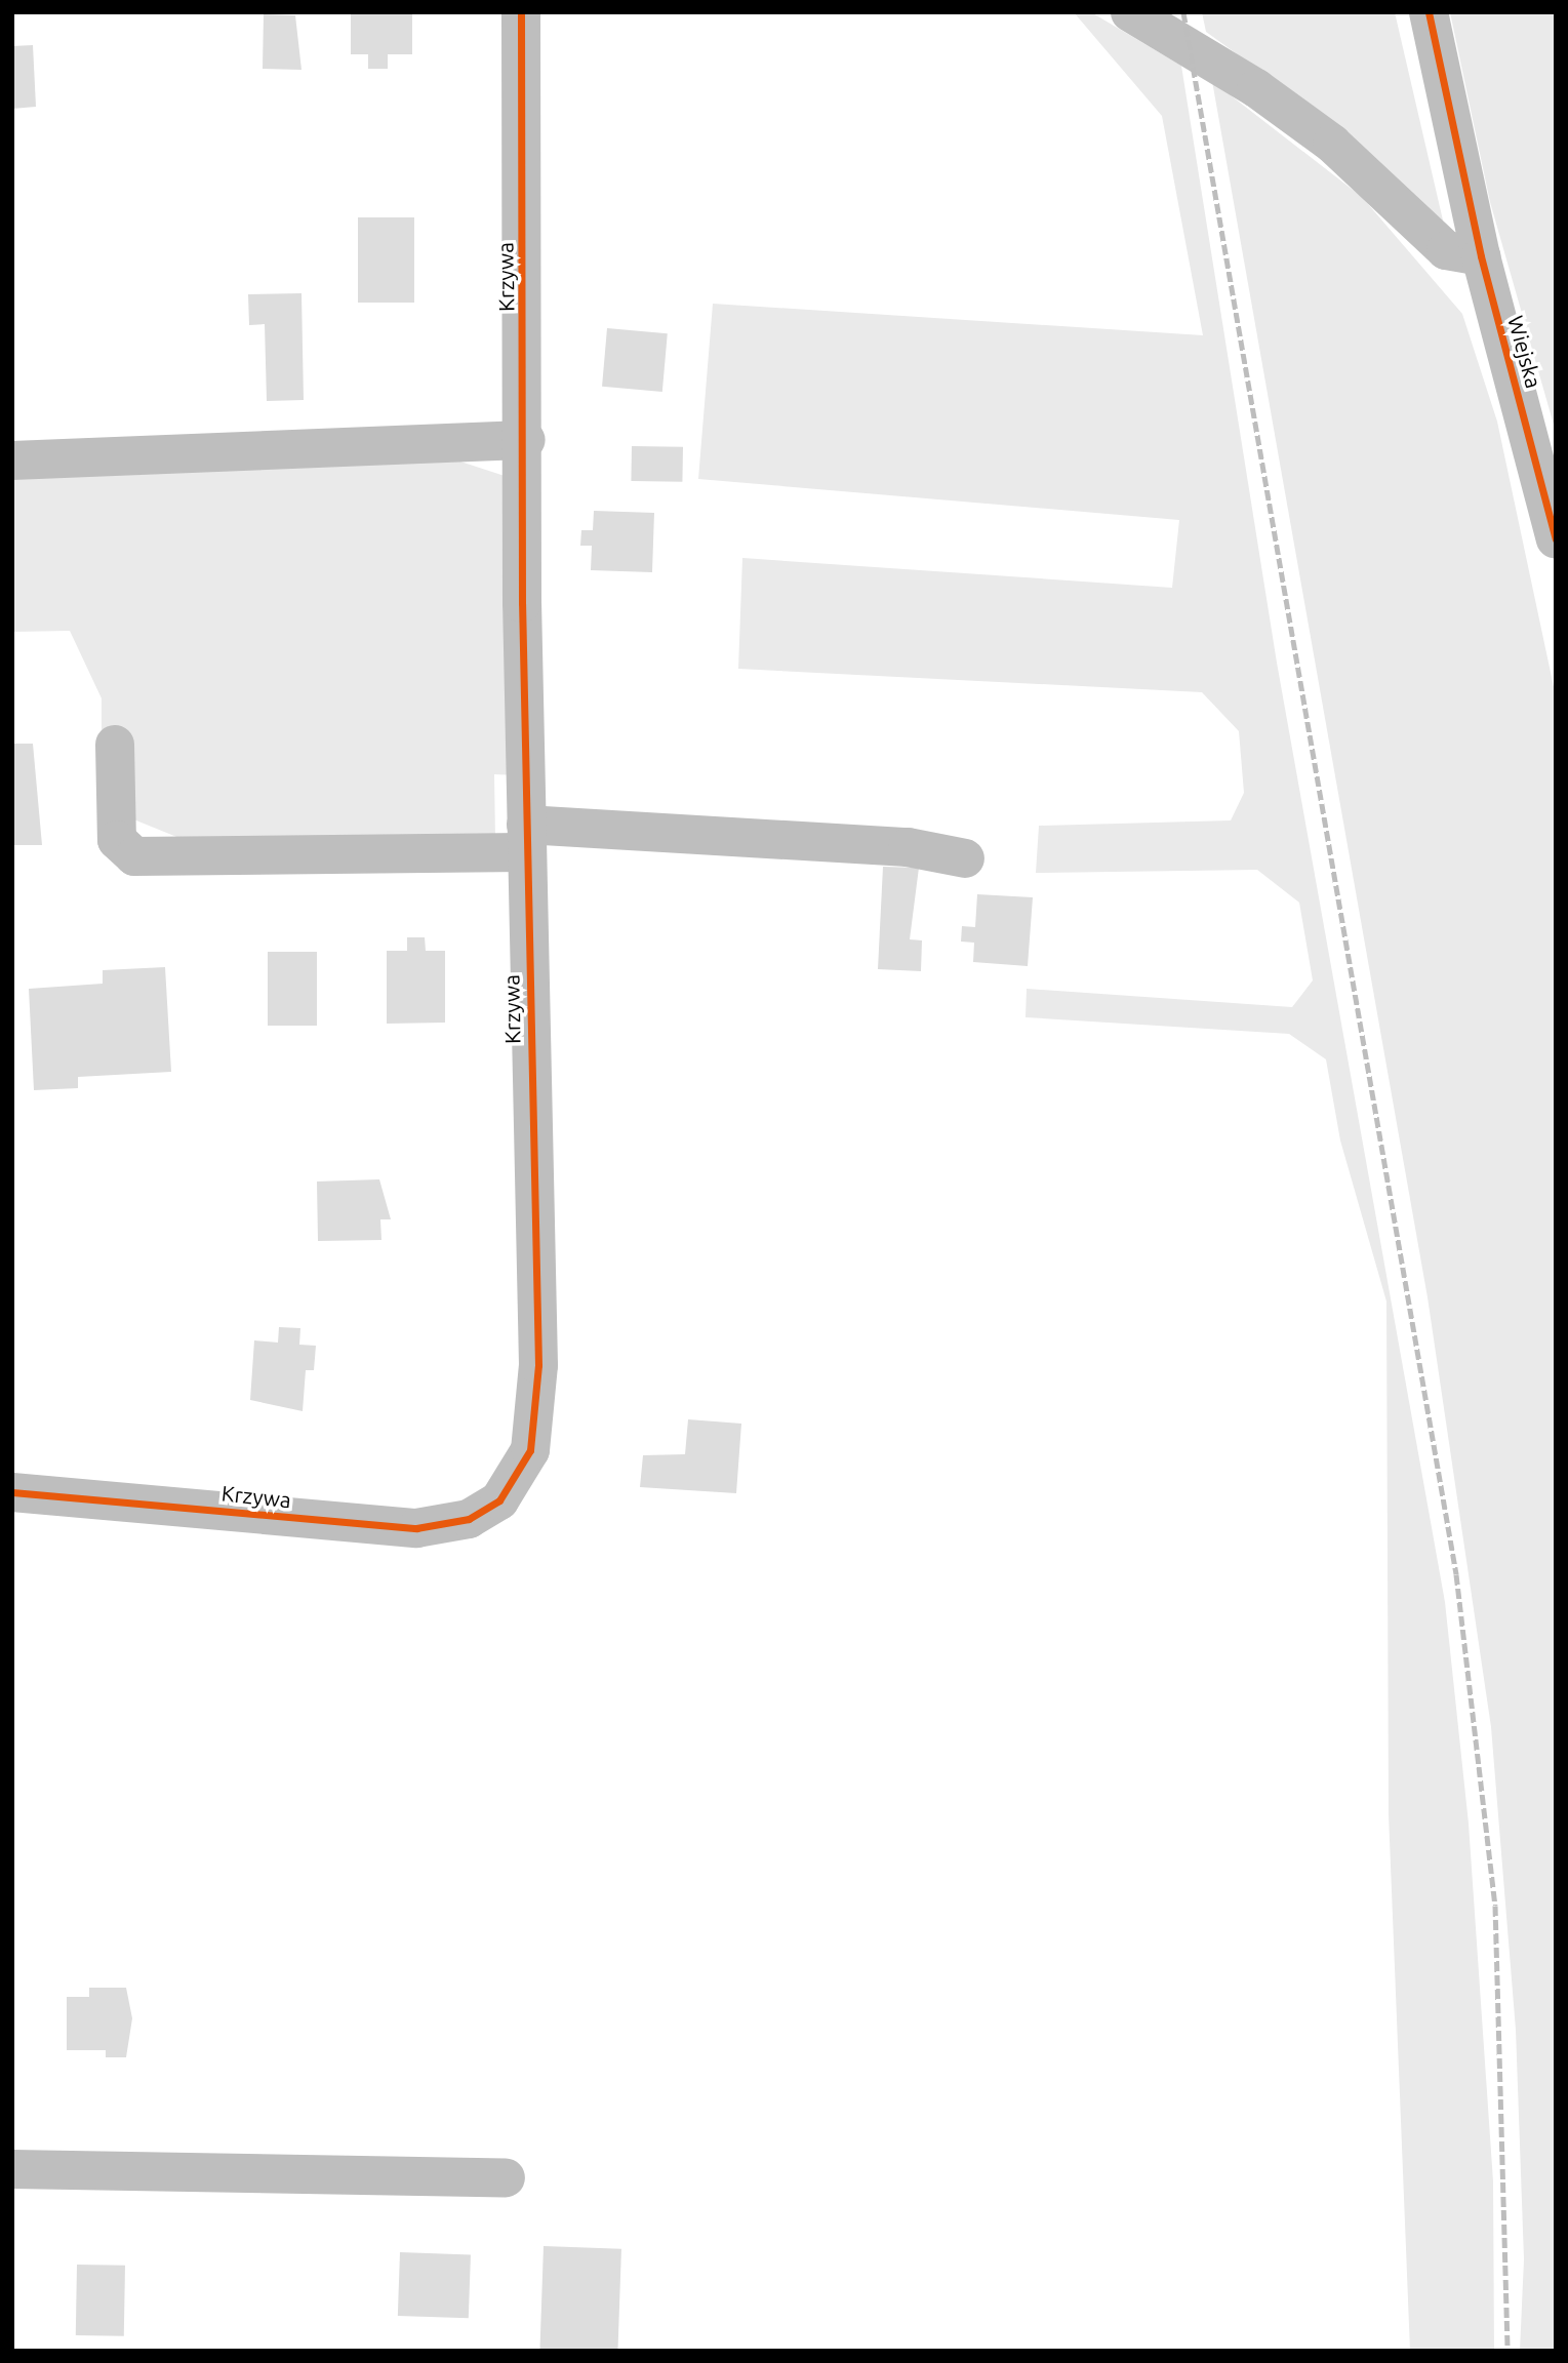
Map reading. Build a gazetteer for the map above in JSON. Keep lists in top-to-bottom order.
{
  "streets": {
    "street": ["Krzywa", "Wiejska"]
  }
}
